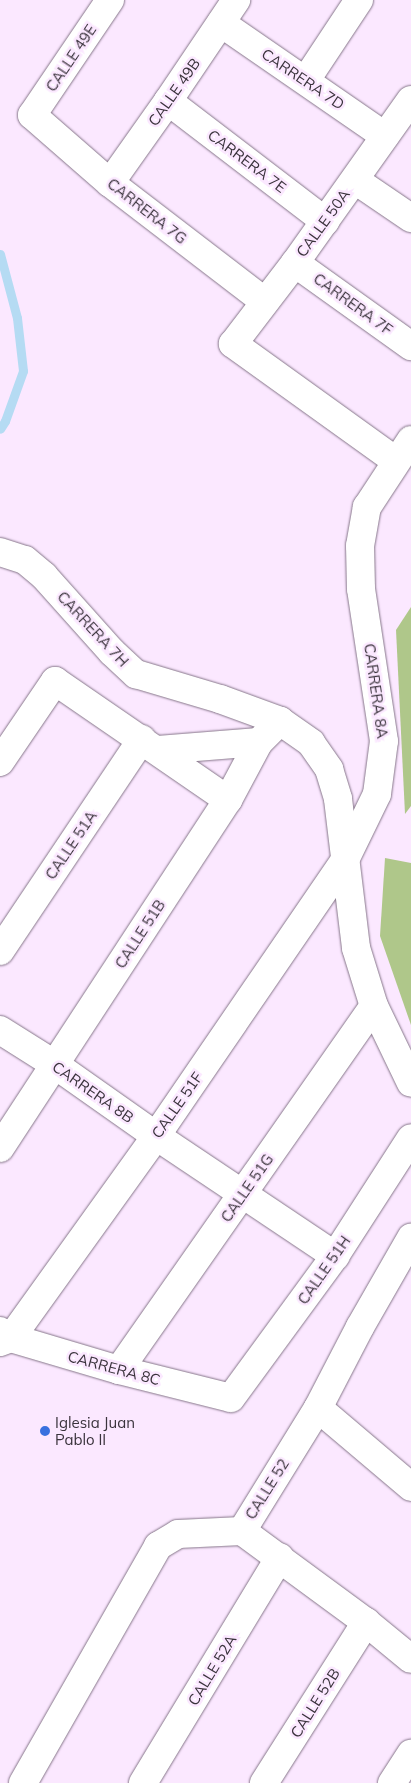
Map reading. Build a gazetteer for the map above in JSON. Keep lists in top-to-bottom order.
{
  "streets": {
    "street": [
      "CALLE 49E",
      "CARRERA 7D",
      "CALLE 49B",
      "CARRERA 7E",
      "CARRERA 7G",
      "CALLE 50A",
      "CARRERA 7F",
      "CARRERA 7H",
      "CARRERA 8A",
      "CALLE 51A",
      "CALLE 51B",
      "CARRERA 8B",
      "CALLE 51F",
      "CALLE 51G",
      "CALLE 51H",
      "CARRERA 8C",
      "CALLE 52",
      "CALLE 52A",
      "CALLE 52B"
    ]
  },
  "crossings": [
    ["CALLE 49E", "CARRERA 7G"],
    ["CARRERA 7D", "CALLE 49B"],
    ["CARRERA 7D", "CALLE 50A"],
    ["CALLE 49B", "CARRERA 7E"],
    ["CALLE 49B", "CARRERA 7G"],
    ["CARRERA 7E", "CALLE 50A"],
    ["CARRERA 7G", "CALLE 50A"],
    ["CALLE 50A", "CARRERA 7F"],
    ["CALLE 50A", "CARRERA 8A"],
    ["CARRERA 7H", "CALLE 51B"],
    ["CARRERA 8A", "CALLE 51F"],
    ["CALLE 51B", "CARRERA 8B"],
    ["CARRERA 8B", "CALLE 51F"],
    ["CARRERA 8B", "CALLE 51G"],
    ["CARRERA 8B", "CALLE 51H"],
    ["CALLE 51F", "CARRERA 8C"],
    ["CALLE 51G", "CARRERA 8C"],
    ["CALLE 51H", "CARRERA 8C"]
  ],
  "places": ["Iglesia Juan Pablo II"]
}
